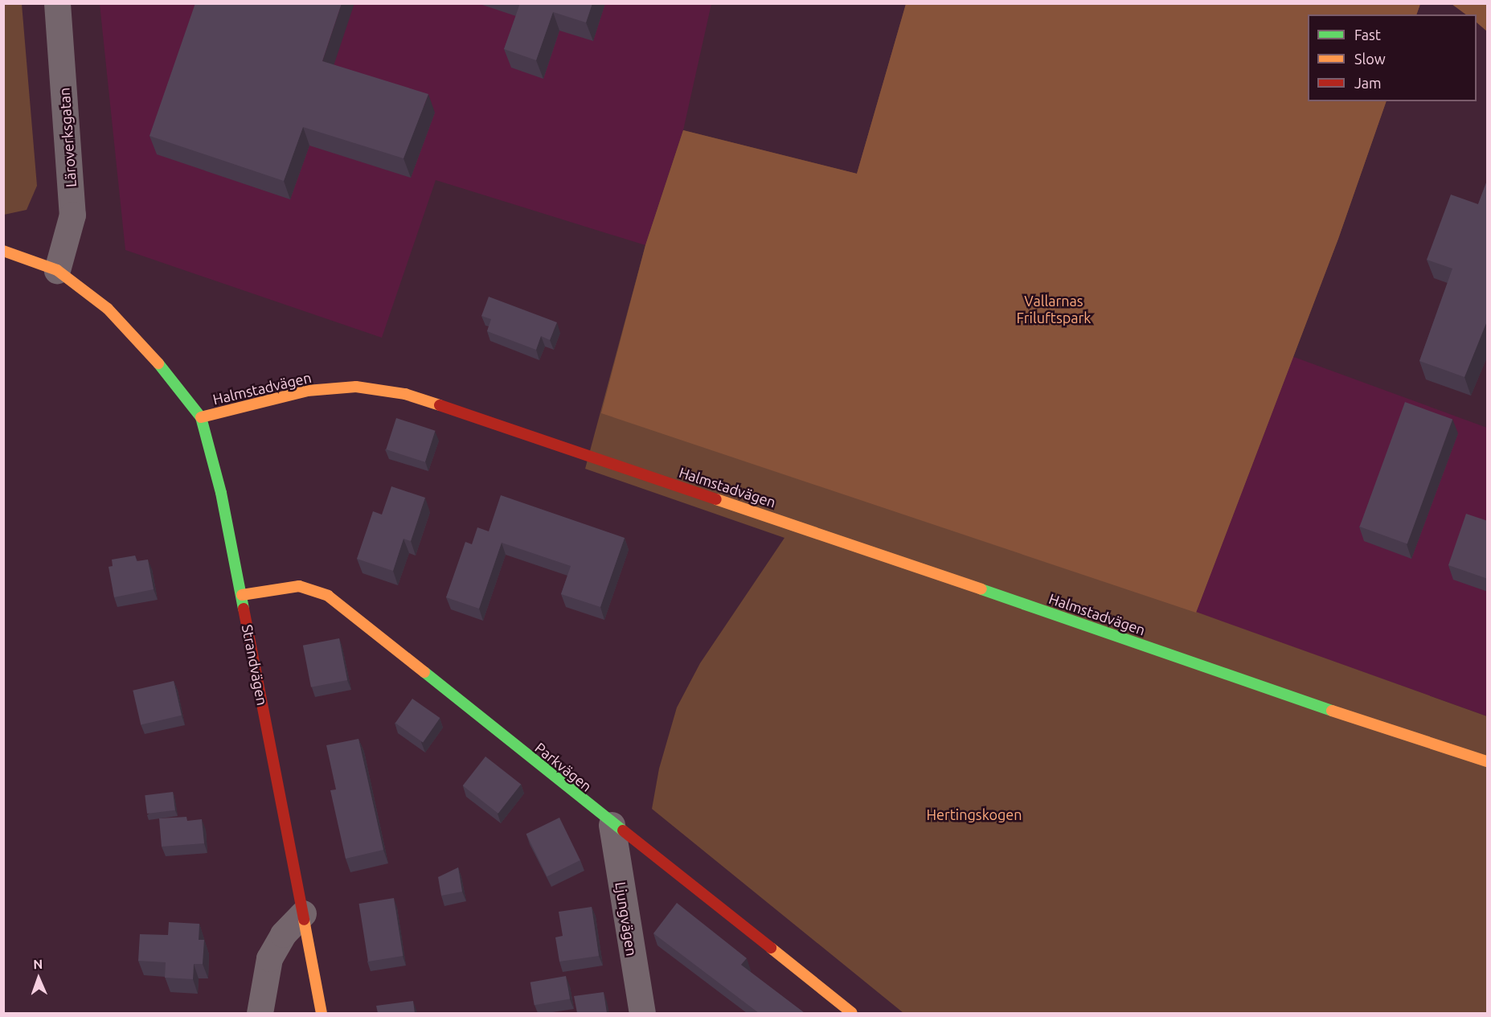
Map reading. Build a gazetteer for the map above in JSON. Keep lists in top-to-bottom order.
{
  "streets": {
    "main road": ["Halmstadvägen", "Strandvägen", "Parkvägen"],
    "street": ["Läroverksgatan", "Ljungvägen"]
  },
  "crossings": [
    ["Läroverksgatan", "Halmstadvägen"],
    ["Halmstadvägen", "Strandvägen"],
    ["Strandvägen", "Parkvägen"],
    ["Parkvägen", "Ljungvägen"]
  ],
  "parks": ["Vallarnas Friluftspark", "Hertingskogen"],
  "legend": ["Fast", "Slow", "Jam"],
  "north": "top"
}
